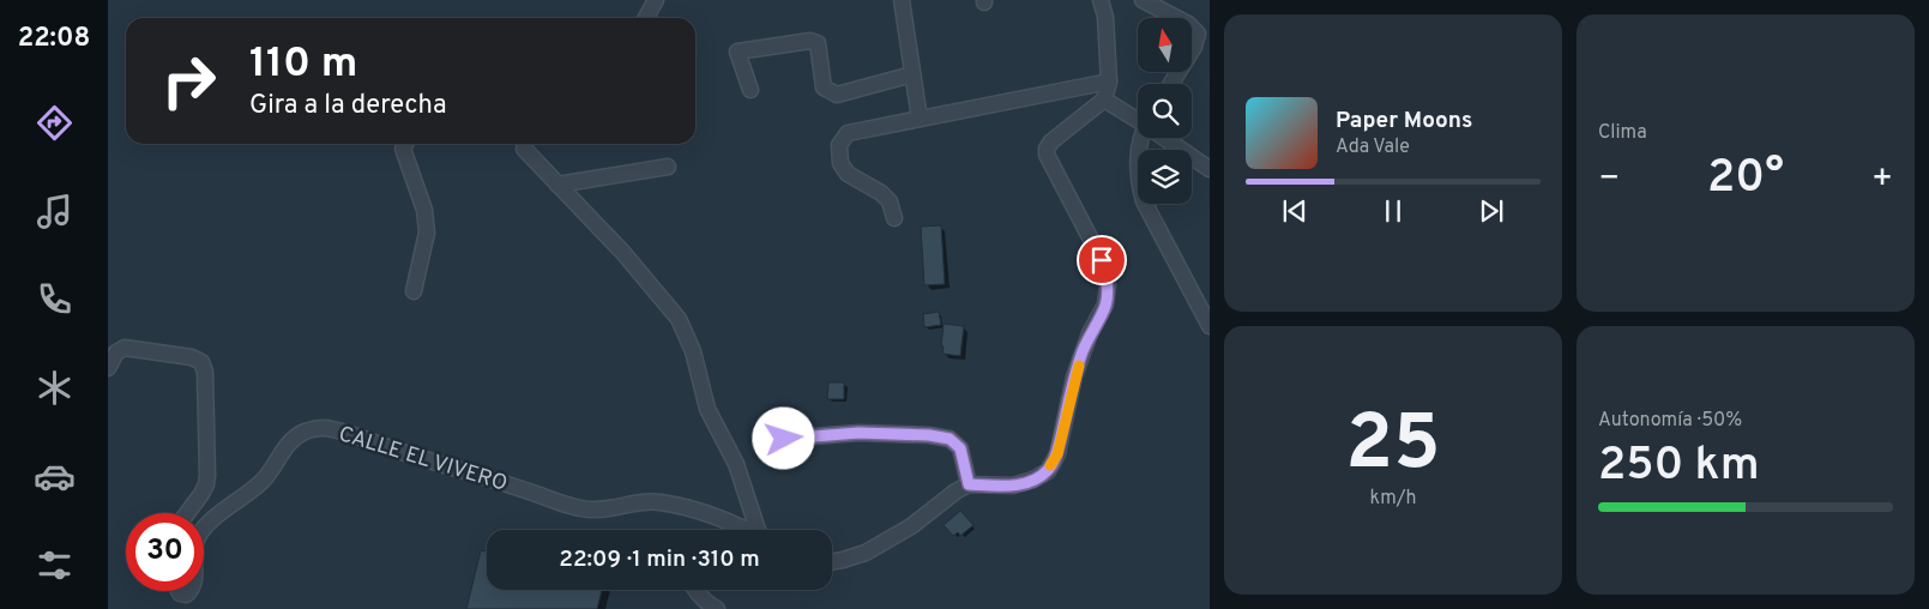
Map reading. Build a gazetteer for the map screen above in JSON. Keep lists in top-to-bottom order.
{
  "streets": {
    "street": ["CALLE EL VIVERO"]
  },
  "north": "top",
  "page": {
    "tabs": "22:08",
    "tile": [
      "Clima",
      ["25", "km/h"],
      ["Autonomía · 50%", "250 km"]
    ],
    "turn": ["110 m", "Gira a la derecha"],
    "song": ["Paper Moons", "Ada Vale"],
    "heat": ["−", "20°", "+"],
    "limit": "30",
    "trip": "22:09 · 1 min · 310 m"
  }
}
